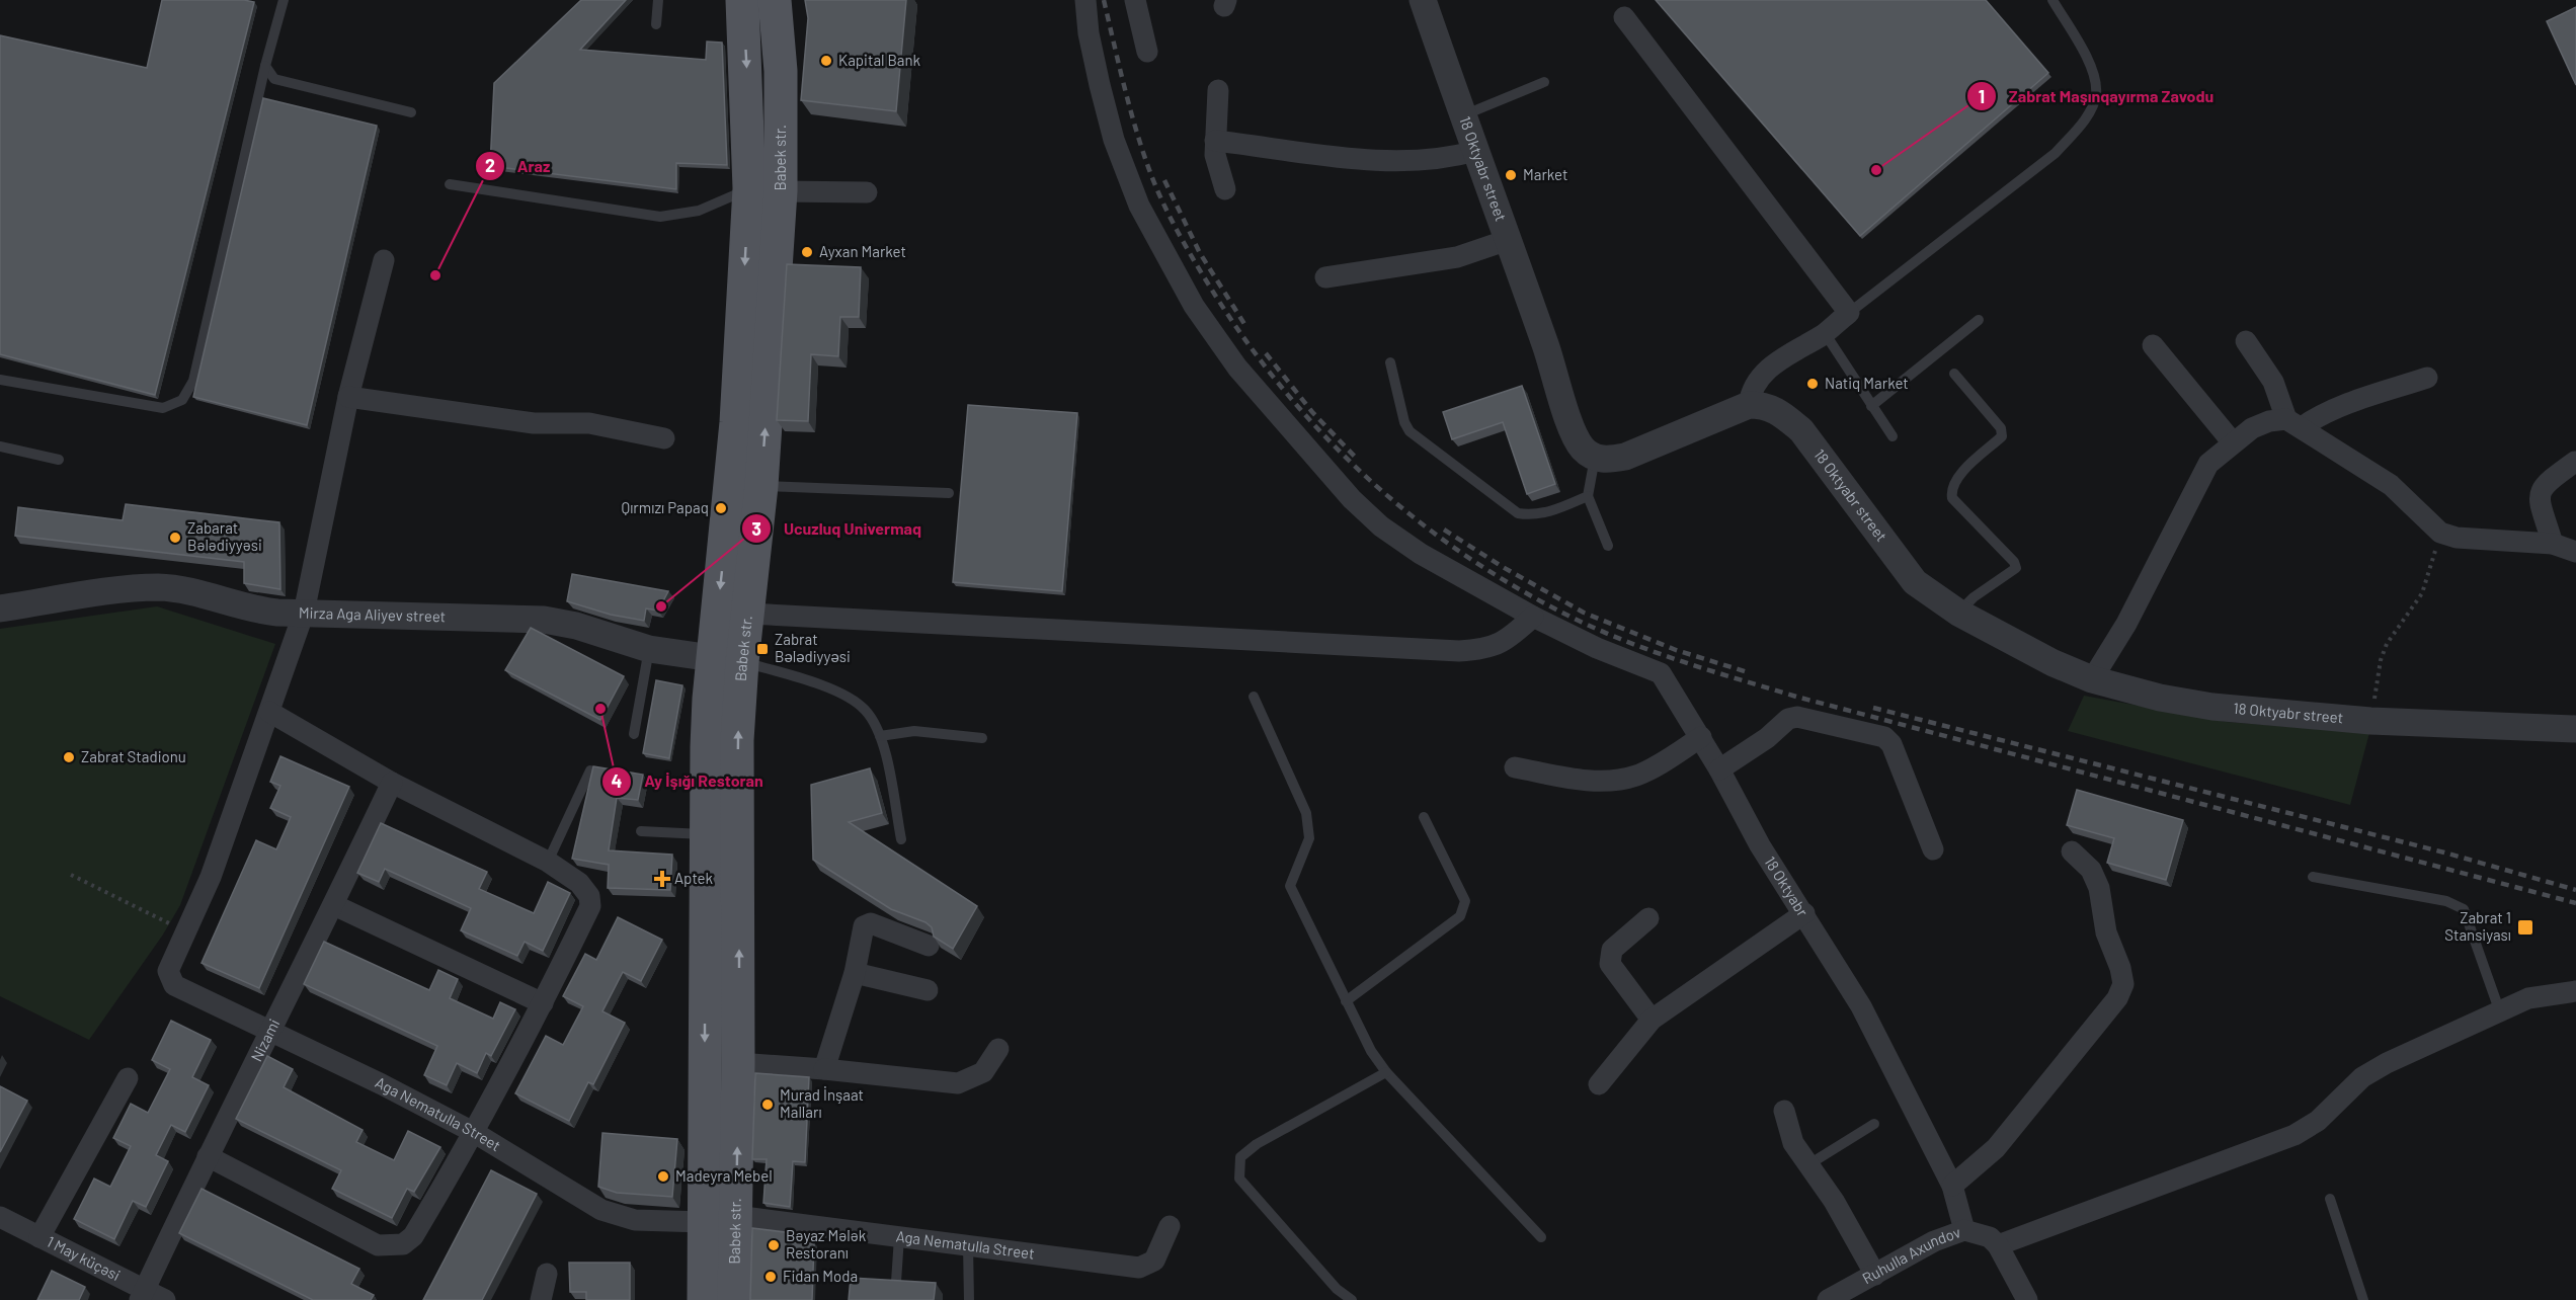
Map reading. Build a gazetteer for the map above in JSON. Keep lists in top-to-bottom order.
{
  "streets": {
    "main road": ["Babek str."],
    "street": [
      "18 Oktyabr street",
      "Mirza Aga Aliyev street",
      "18 Oktyabr",
      "Nizami",
      "Aga Nematulla Street",
      "Ruhulla Axundov",
      "1 May küçəsi"
    ]
  },
  "crossings": [
    ["Babek str.", "Mirza Aga Aliyev street"],
    ["Babek str.", "Aga Nematulla Street"],
    ["18 Oktyabr", "Ruhulla Axundov"],
    ["Nizami", "Aga Nematulla Street"],
    ["Nizami", "1 May küçəsi"]
  ],
  "places": {
    "other": [
      "Kapital Bank",
      "Zabrat Maşınqayırma Zavodu",
      "Market",
      "Ayxan Market",
      "Araz",
      "Natiq Market",
      "Qırmızı Papaq",
      "Zabarat Bələdiyyəsi",
      "Ucuzluq Univermaq",
      "Ay İşığı Restoran",
      "Zabrat Stadionu",
      "Murad İnşaat Malları",
      "Madeyra Mebel",
      "Bəyaz Mələk Restoranı",
      "Fidan Moda"
    ],
    "transit": ["Zabrat Bәlәdiyyәsi", "Zabrat 1 Stansiyası"],
    "health": ["Aptek"]
  }
}
